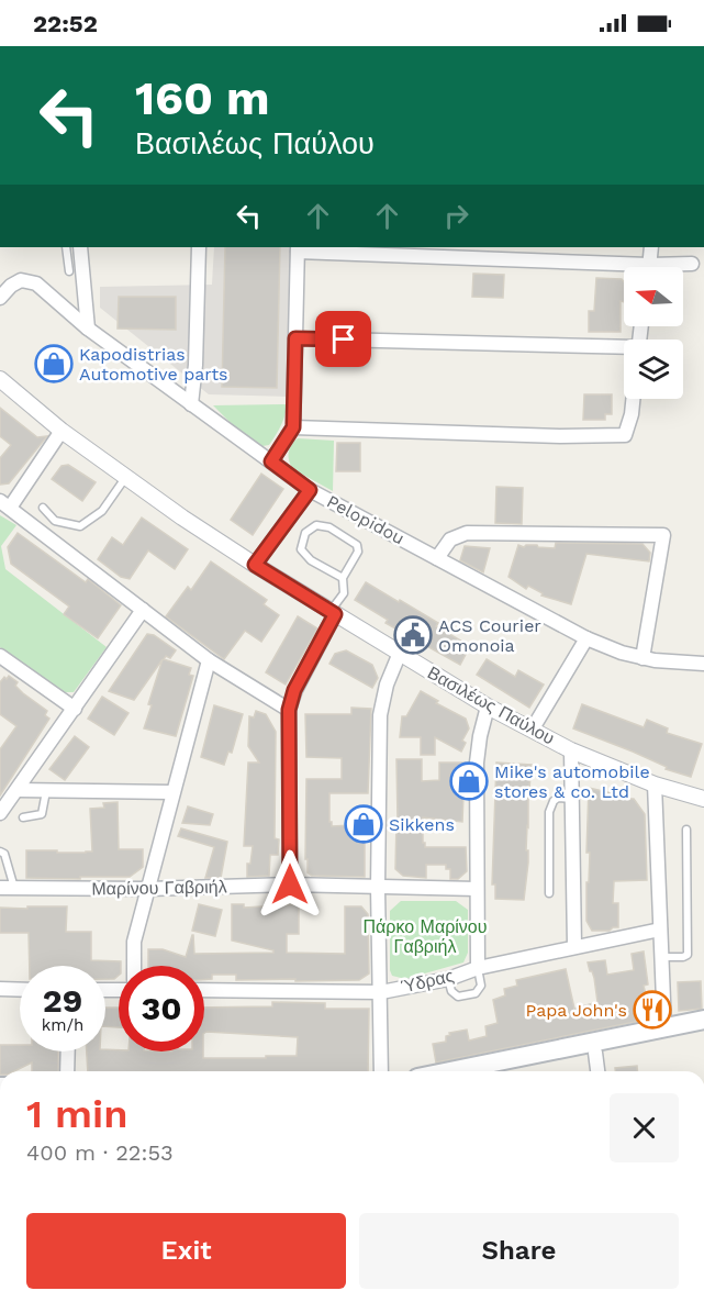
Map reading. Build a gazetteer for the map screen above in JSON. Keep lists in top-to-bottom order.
{
  "streets": {
    "street": [
      "Pelopidou",
      "Βασιλέως Παύλου",
      "Μαρίνου Γαβριήλ",
      "Ύδρας"
    ]
  },
  "parks": ["Πάρκο Μαρίνου Γαβριήλ"],
  "places": {
    "shop": ["Kapodistrias Automotive parts", "Mike's automobile stores & co. Ltd", "Sikkens"],
    "public building": ["ACS Courier Omonoia"],
    "restaurant": ["Papa John's"]
  },
  "north": "left",
  "page": {
    "status": "22:52",
    "turn": ["160 m", "Βασιλέως Παύλου"],
    "speed": "29 km/h",
    "limit": "30",
    "heading": ["1 min", "400 m · 22:53"],
    "buttons": ["Exit", "Share"]
  }
}
